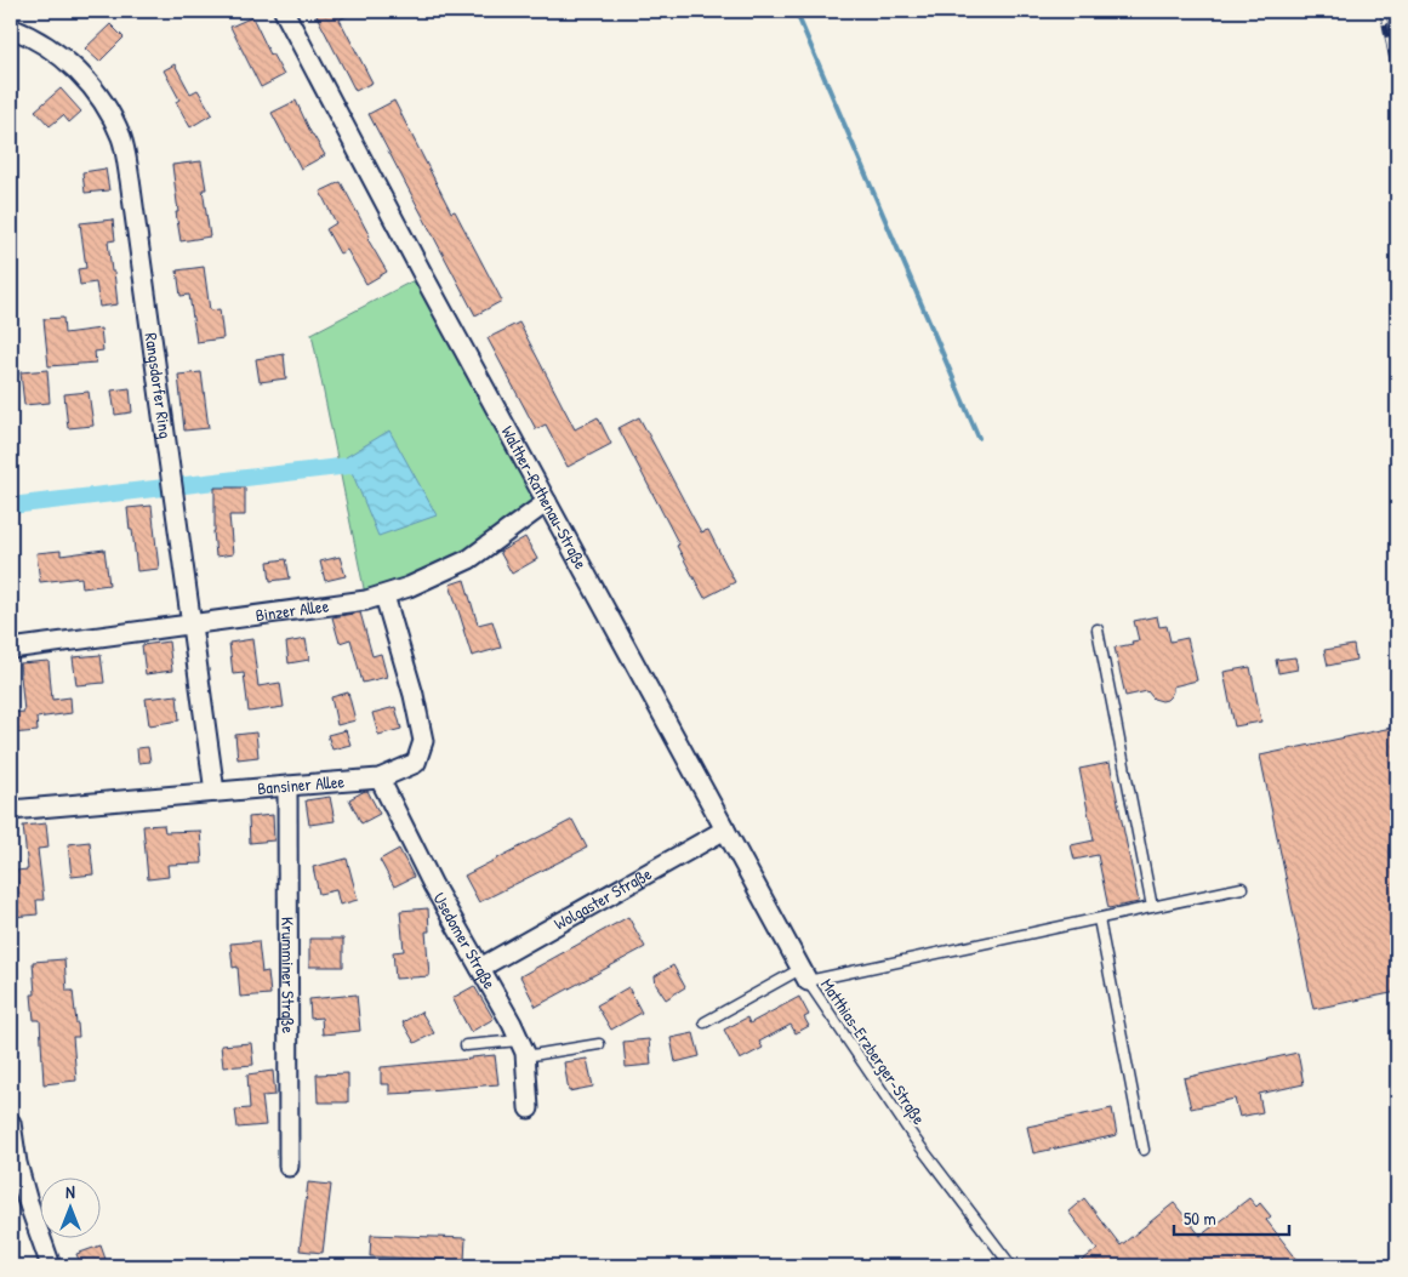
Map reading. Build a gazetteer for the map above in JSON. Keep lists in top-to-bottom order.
{
  "streets": {
    "street": [
      "Rangsdorfer Ring",
      "Walther-Rathenau-Straße",
      "Binzer Allee",
      "Bansiner Allee",
      "Wolgaster Straße",
      "Usedomer Straße",
      "Krumminer Straße"
    ],
    "lane": ["Matthias-Erzberger-Straße"]
  },
  "crossings": [
    ["Rangsdorfer Ring", "Binzer Allee"],
    ["Rangsdorfer Ring", "Bansiner Allee"],
    ["Walther-Rathenau-Straße", "Binzer Allee"],
    ["Walther-Rathenau-Straße", "Wolgaster Straße"],
    ["Walther-Rathenau-Straße", "Matthias-Erzberger-Straße"],
    ["Binzer Allee", "Bansiner Allee"],
    ["Bansiner Allee", "Usedomer Straße"],
    ["Bansiner Allee", "Krumminer Straße"],
    ["Wolgaster Straße", "Usedomer Straße"]
  ],
  "scale_bar": "50 m",
  "north": "top"
}
